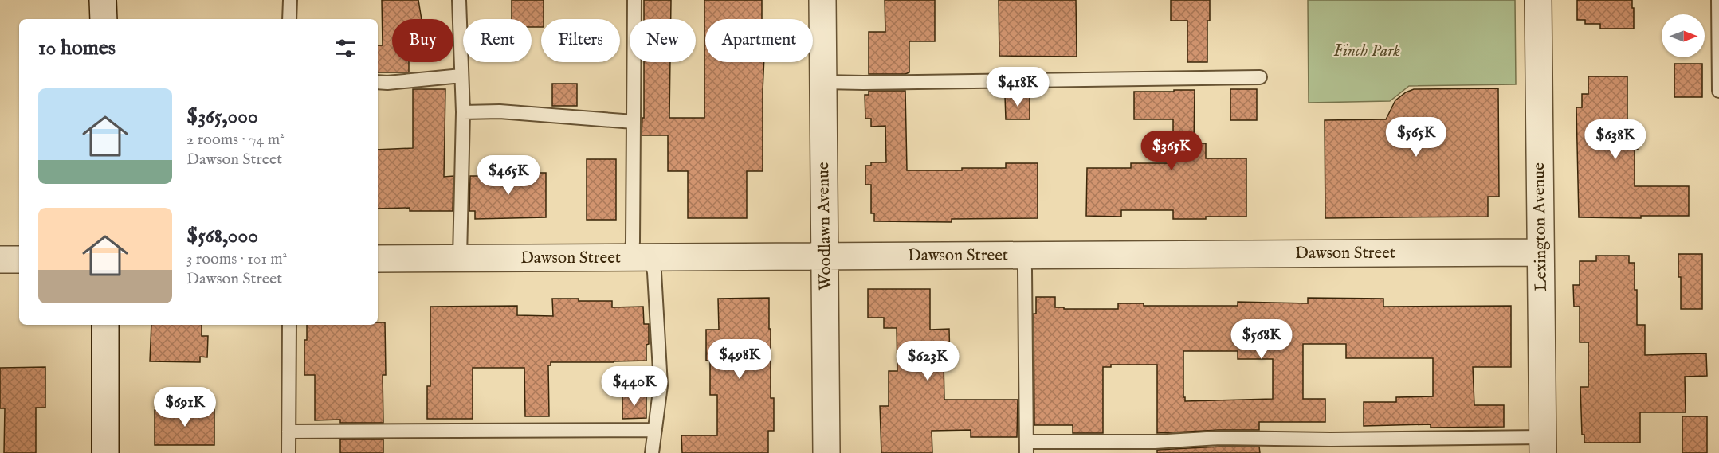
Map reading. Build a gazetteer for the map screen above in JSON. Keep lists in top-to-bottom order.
{
  "streets": {
    "street": ["Woodlawn Avenue", "Lexington Avenue", "Dawson Street"]
  },
  "crossings": [
    ["Woodlawn Avenue", "Dawson Street"],
    ["Lexington Avenue", "Dawson Street"]
  ],
  "parks": ["Finch Park"],
  "north": "right",
  "page": {
    "chip": [
      "Buy",
      "Rent",
      "Filters",
      "New",
      "Apartment"
    ],
    "heading": "10 homes",
    "price": [
      "$418K",
      "$565K",
      "$638K",
      "$365K",
      "$465K",
      "$568K",
      "$498K",
      "$623K",
      "$440K",
      "$691K"
    ],
    "list": [
      {
        "name": "$365,000",
        "note": "2 rooms · 74 m² · Dawson Street"
      },
      {
        "name": "$568,000",
        "note": "3 rooms · 101 m² · Dawson Street"
      }
    ]
  }
}
